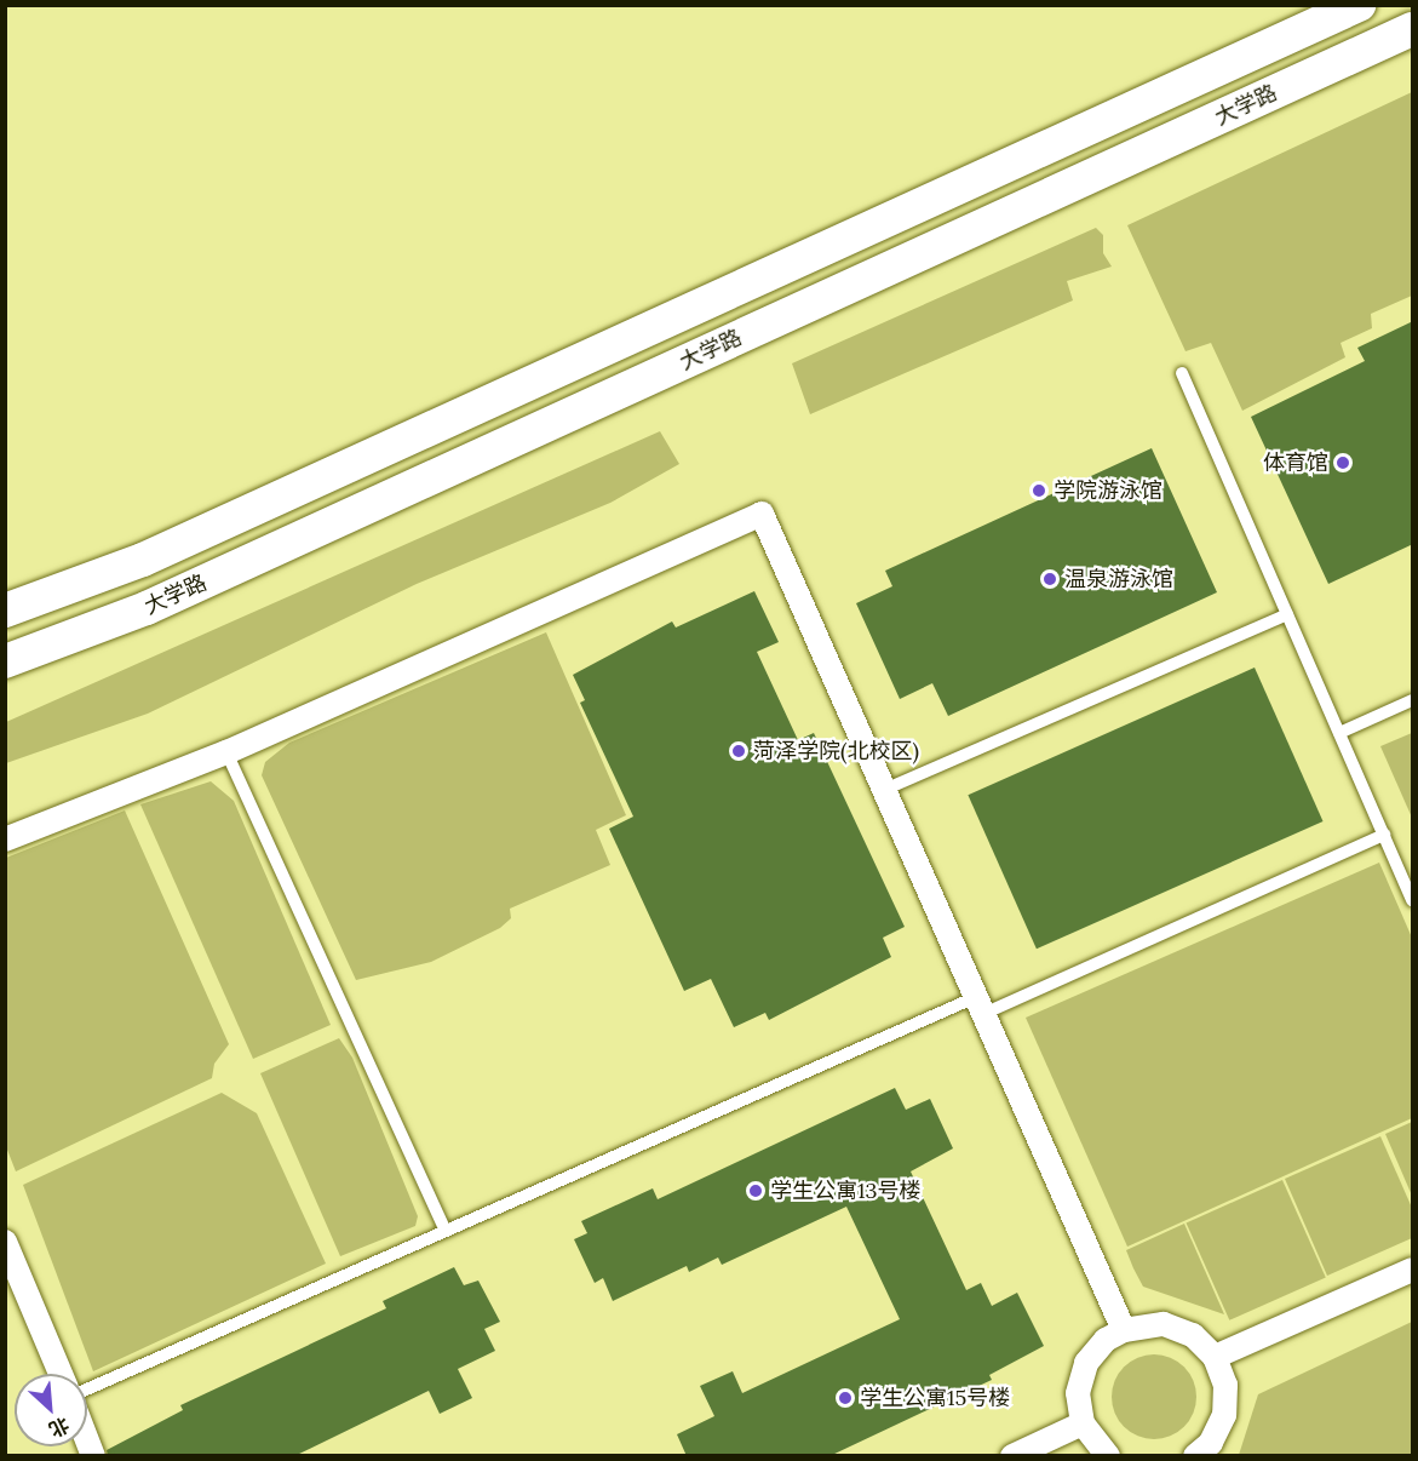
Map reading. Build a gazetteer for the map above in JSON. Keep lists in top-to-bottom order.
{
  "streets": {
    "main road": ["大学路"]
  },
  "places": [
    "体育馆",
    "学院游泳馆",
    "温泉游泳馆",
    "菏泽学院(北校区)",
    "学生公寓13号楼",
    "学生公寓15号楼"
  ],
  "north": "bottom right"
}
